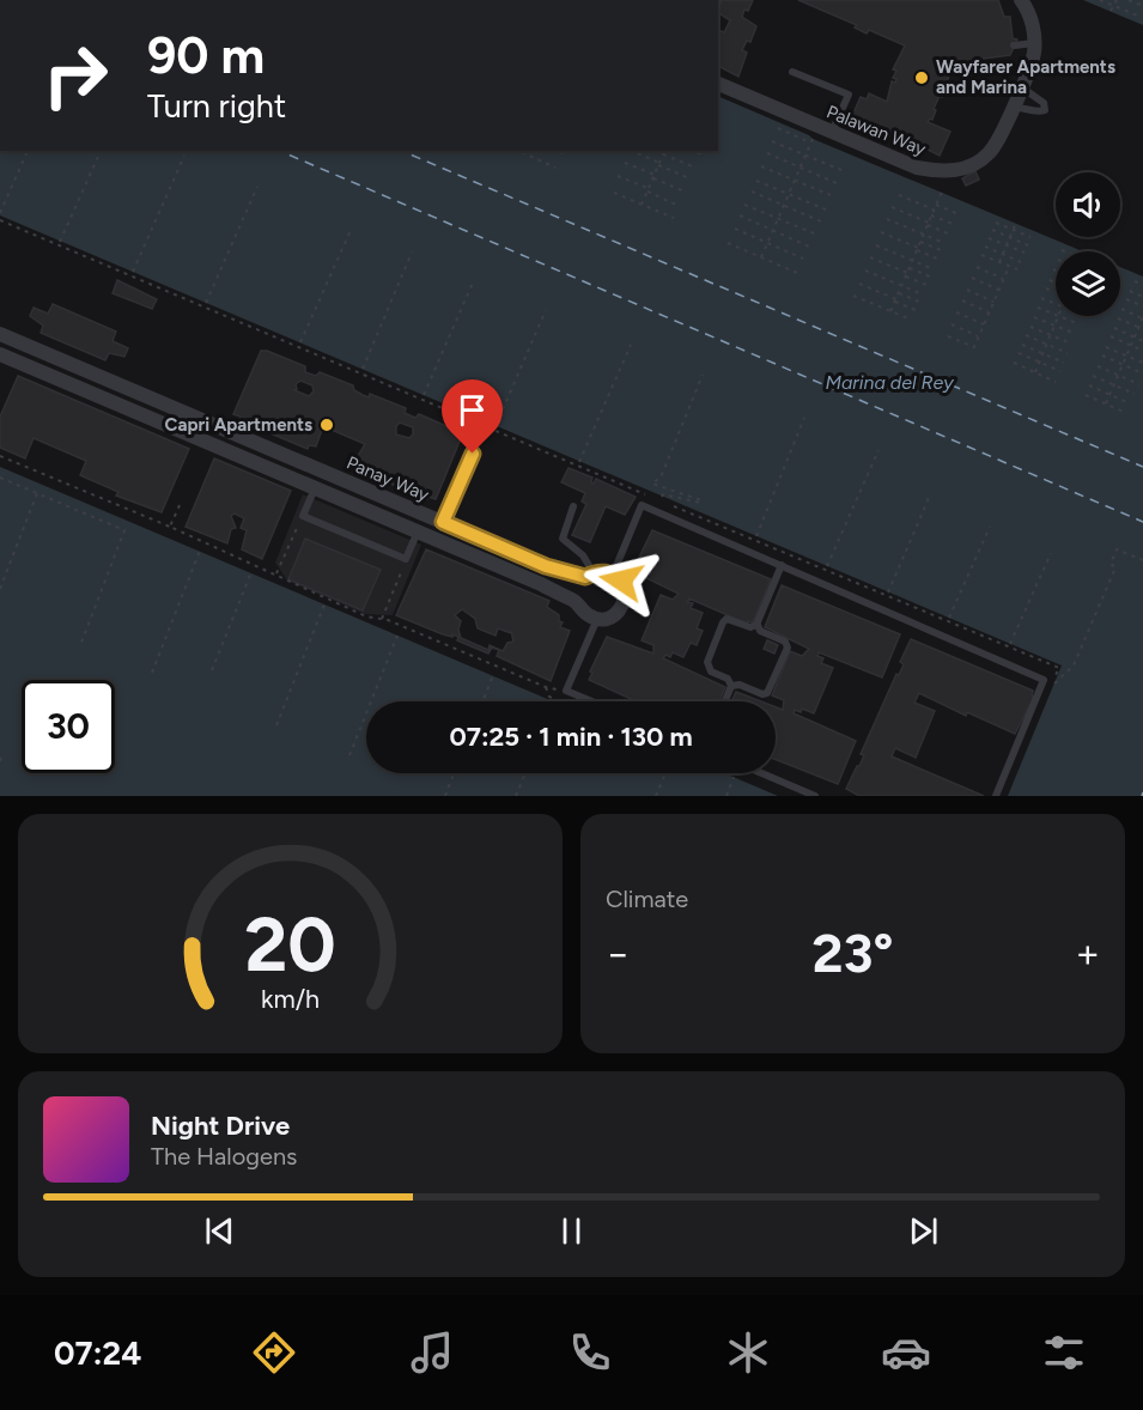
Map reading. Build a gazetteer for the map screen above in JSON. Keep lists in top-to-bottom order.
{
  "streets": {
    "street": ["Palawan Way", "Panay Way"]
  },
  "water": ["Marina del Rey"],
  "places": ["Wayfarer Apartments and Marina", "Capri Apartments"],
  "page": {
    "turn": ["90 m", "Turn right"],
    "limit": "30",
    "trip": "07:25 · 1 min · 130 m",
    "tile": "Climate",
    "heat": ["−", "23°", "+"],
    "song": ["Night Drive", "The Halogens"],
    "tabs": "07:24",
    "gauge": ["20", "km/h"]
  }
}
